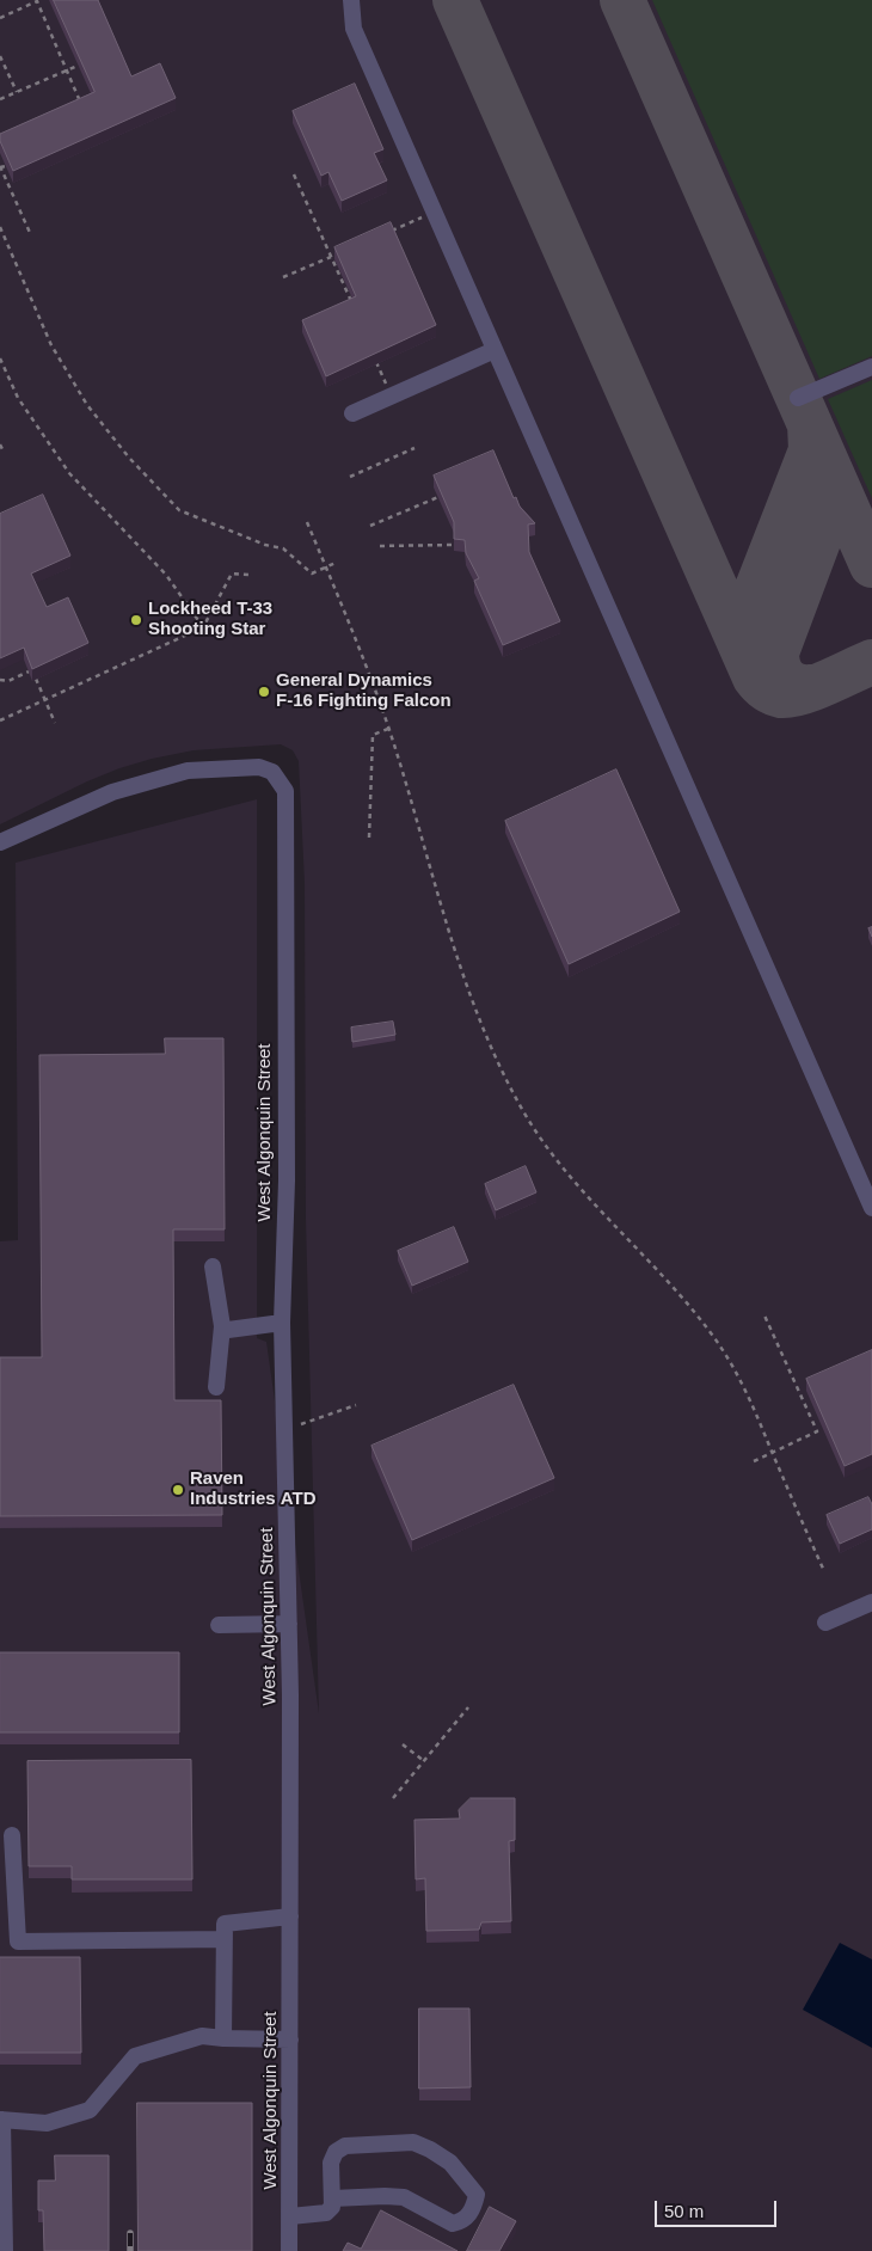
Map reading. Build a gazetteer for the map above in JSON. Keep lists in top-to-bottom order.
{
  "streets": {
    "street": ["West Algonquin Street"]
  },
  "places": ["Lockheed T-33 Shooting Star", "General Dynamics F-16 Fighting Falcon", "Raven Industries ATD"],
  "scale_bar": "50 m"
}
